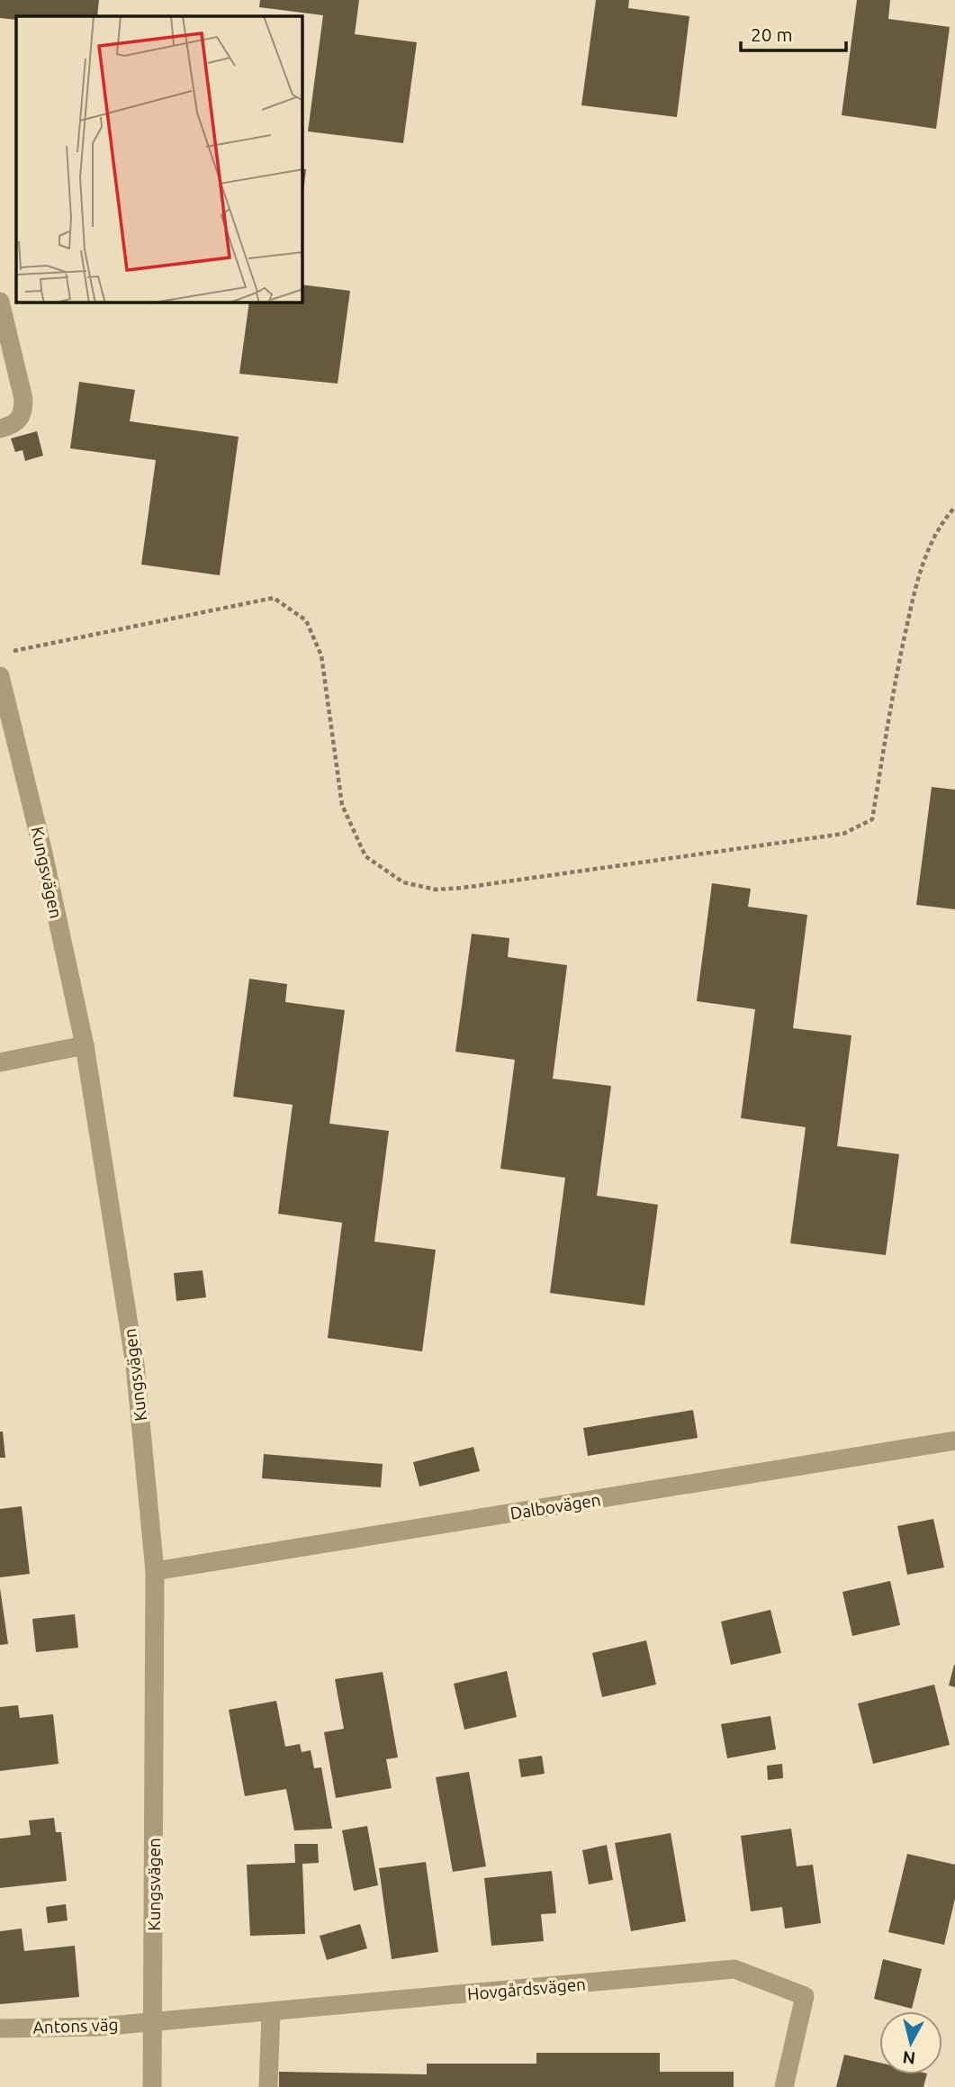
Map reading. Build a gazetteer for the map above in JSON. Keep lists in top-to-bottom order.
{
  "streets": {
    "street": [
      "Kungsvägen",
      "Dalbovägen",
      "Hovgårdsvägen",
      "Antons väg"
    ]
  },
  "crossings": [
    ["Kungsvägen", "Dalbovägen"],
    ["Kungsvägen", "Hovgårdsvägen"],
    ["Kungsvägen", "Antons väg"],
    ["Hovgårdsvägen", "Antons väg"]
  ],
  "scale_bar": "20 m",
  "north": "bottom"
}
